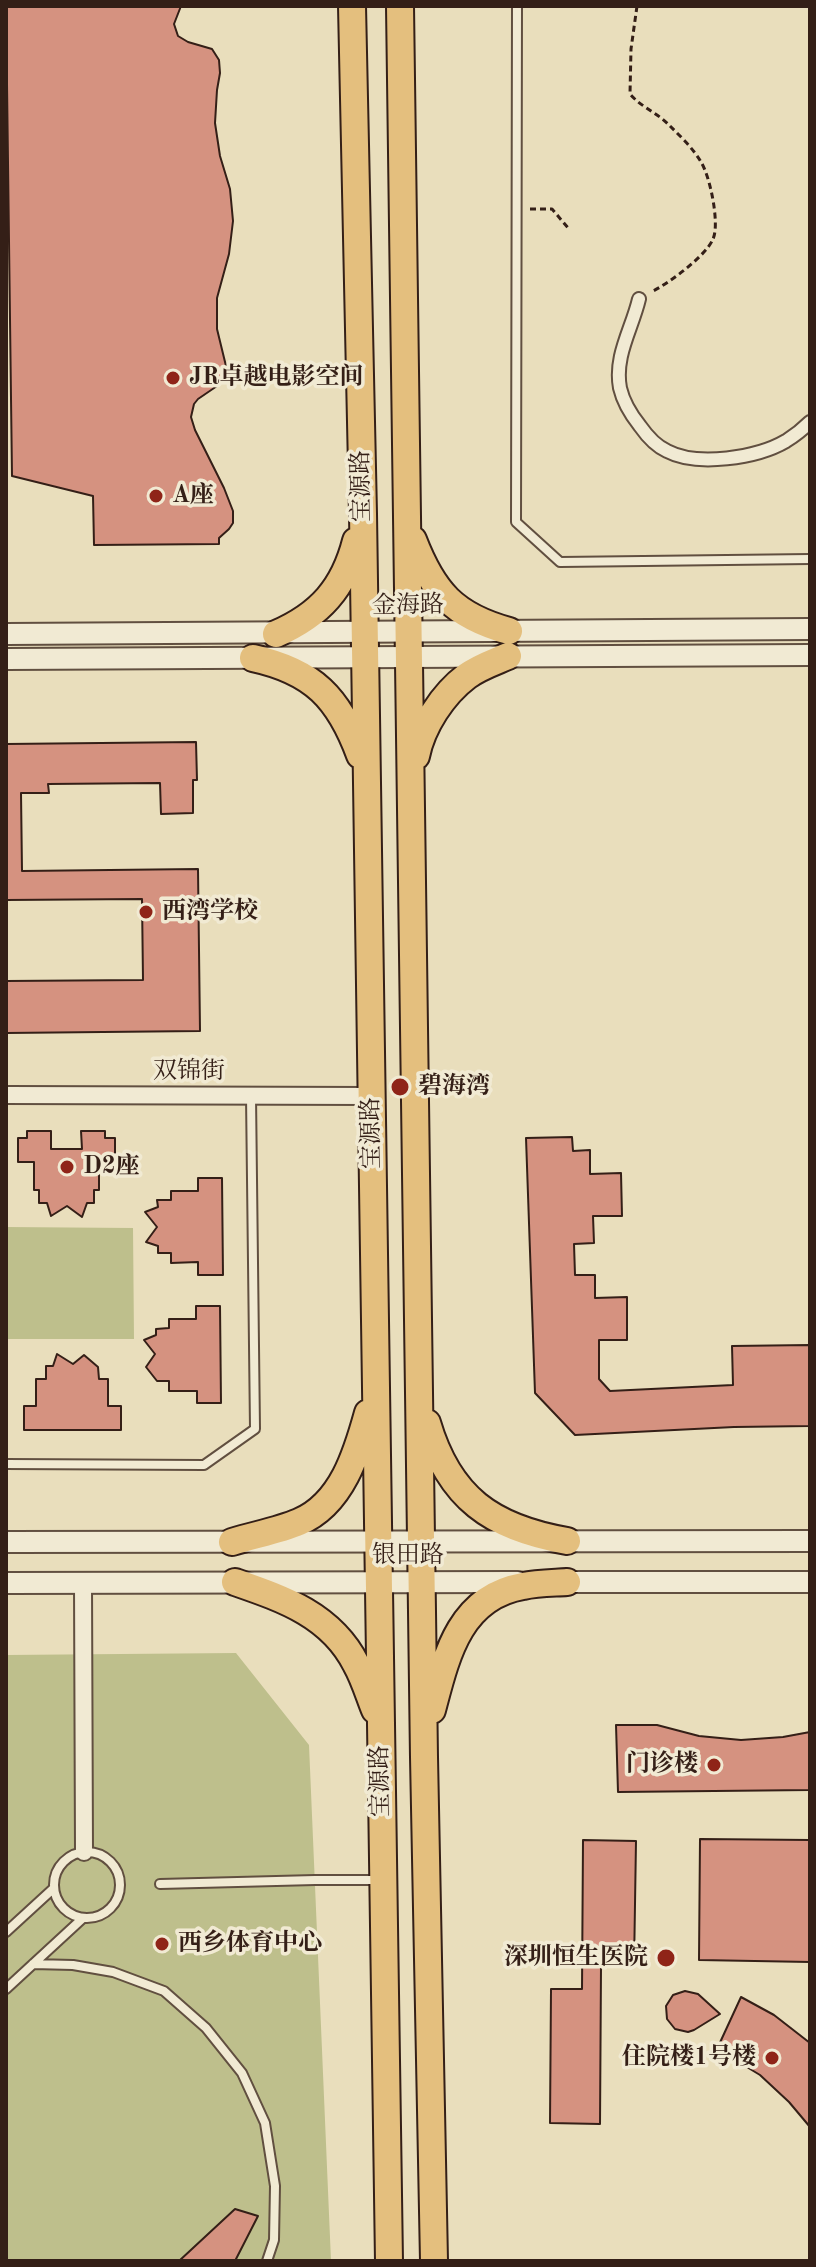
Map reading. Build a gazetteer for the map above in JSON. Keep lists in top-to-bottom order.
{
  "streets": {
    "main road": ["宝源路"],
    "street": ["金海路", "双锦街", "银田路"]
  },
  "crossings": [
    ["宝源路", "金海路"],
    ["宝源路", "双锦街"],
    ["宝源路", "银田路"]
  ],
  "places": [
    "JR卓越电影空间",
    "A座",
    "西湾学校",
    "碧海湾",
    "D2座",
    "门诊楼",
    "西乡体育中心",
    "深圳恒生医院",
    "住院楼1号楼"
  ]
}
